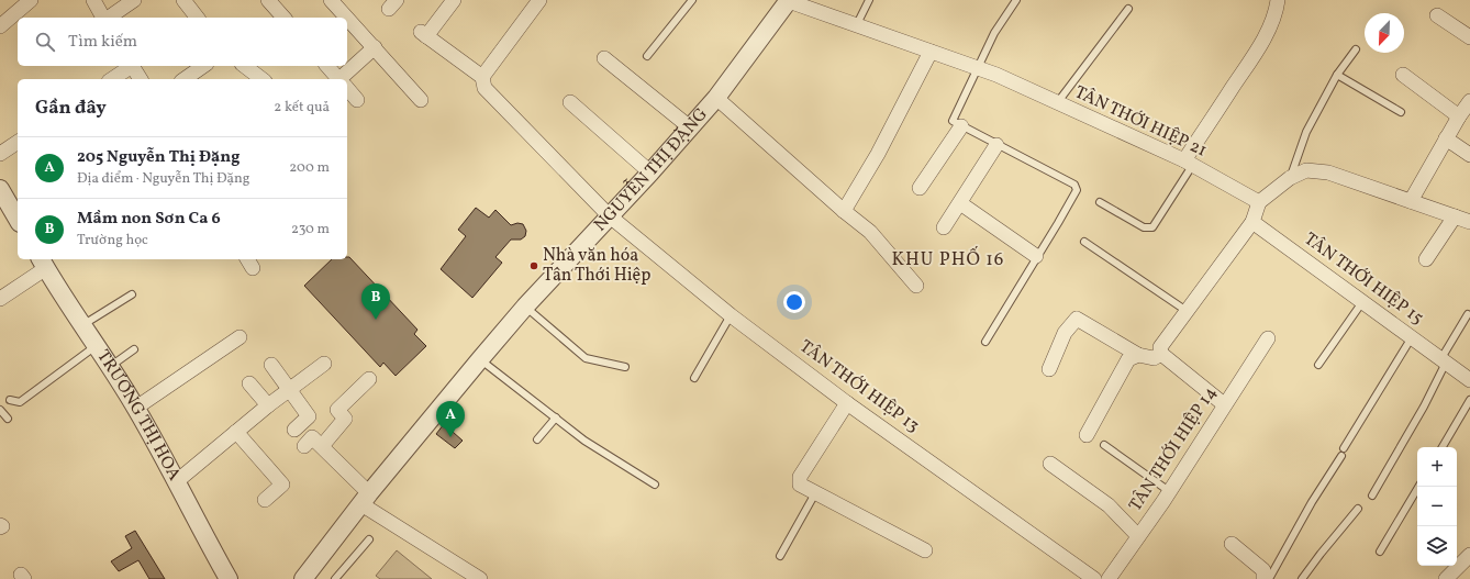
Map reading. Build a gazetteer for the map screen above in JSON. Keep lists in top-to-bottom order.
{
  "streets": {
    "street": [
      "TÂN THỚI HIỆP 21",
      "NGUYỄN THỊ ĐẶNG",
      "TÂN THỚI HIỆP 15",
      "TÂN THỚI HIỆP 13",
      "TRƯƠNG THỊ HOA",
      "TÂN THỚI HIỆP 14"
    ]
  },
  "crossings": [
    ["TÂN THỚI HIỆP 21", "NGUYỄN THỊ ĐẶNG"],
    ["NGUYỄN THỊ ĐẶNG", "TÂN THỚI HIỆP 13"]
  ],
  "districts": ["KHU PHỐ 16"],
  "places": ["Nhà văn hóa Tân Thới Hiệp"],
  "north": "bottom left",
  "page": {
    "search": "Tìm kiếm",
    "heading": ["Gần đây", "2 kết quả"],
    "list": [
      {
        "mark": "A",
        "name": "205 Nguyễn Thị Đặng",
        "note": "Địa điểm · Nguyễn Thị Đặng",
        "value": "200 m"
      },
      {
        "mark": "B",
        "name": "Mầm non Sơn Ca 6",
        "note": "Trường học",
        "value": "230 m"
      }
    ],
    "pins": ["B", "A"],
    "map_buttons": ["+", "−"]
  }
}
